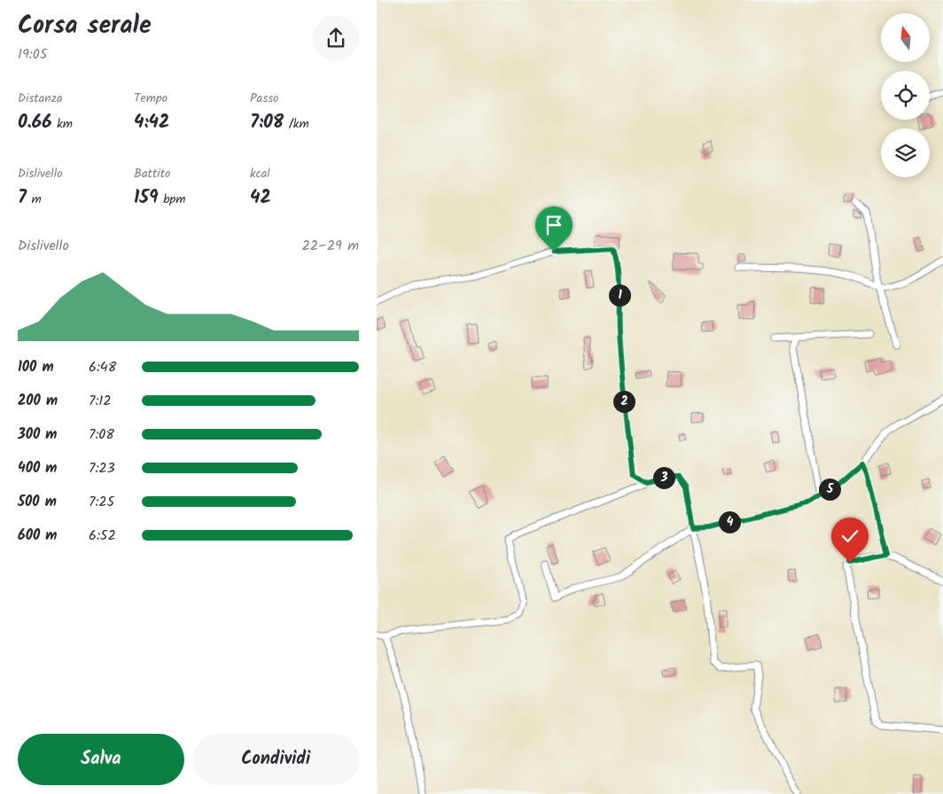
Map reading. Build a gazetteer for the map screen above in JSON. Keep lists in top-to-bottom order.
{
  "north": "top",
  "page": {
    "heading": ["Corsa serale", "19:05"],
    "stats": [
      ["Distanza", "0.66 km"],
      ["Tempo", "4:42"],
      ["Passo", "7:08 /km"],
      ["Dislivello", "7 m"],
      ["Battito", "159 bpm"],
      ["kcal", "42"]
    ],
    "chart": ["Dislivello", "22–29 m"],
    "pins": [
      "1",
      "2",
      "3",
      "5",
      "4"
    ],
    "list": [
      {
        "name": "100 m",
        "note": "6:48"
      },
      {
        "name": "200 m",
        "note": "7:12"
      },
      {
        "name": "300 m",
        "note": "7:08"
      },
      {
        "name": "400 m",
        "note": "7:23"
      },
      {
        "name": "500 m",
        "note": "7:25"
      },
      {
        "name": "600 m",
        "note": "6:52"
      }
    ],
    "buttons": ["Salva", "Condividi"]
  }
}
